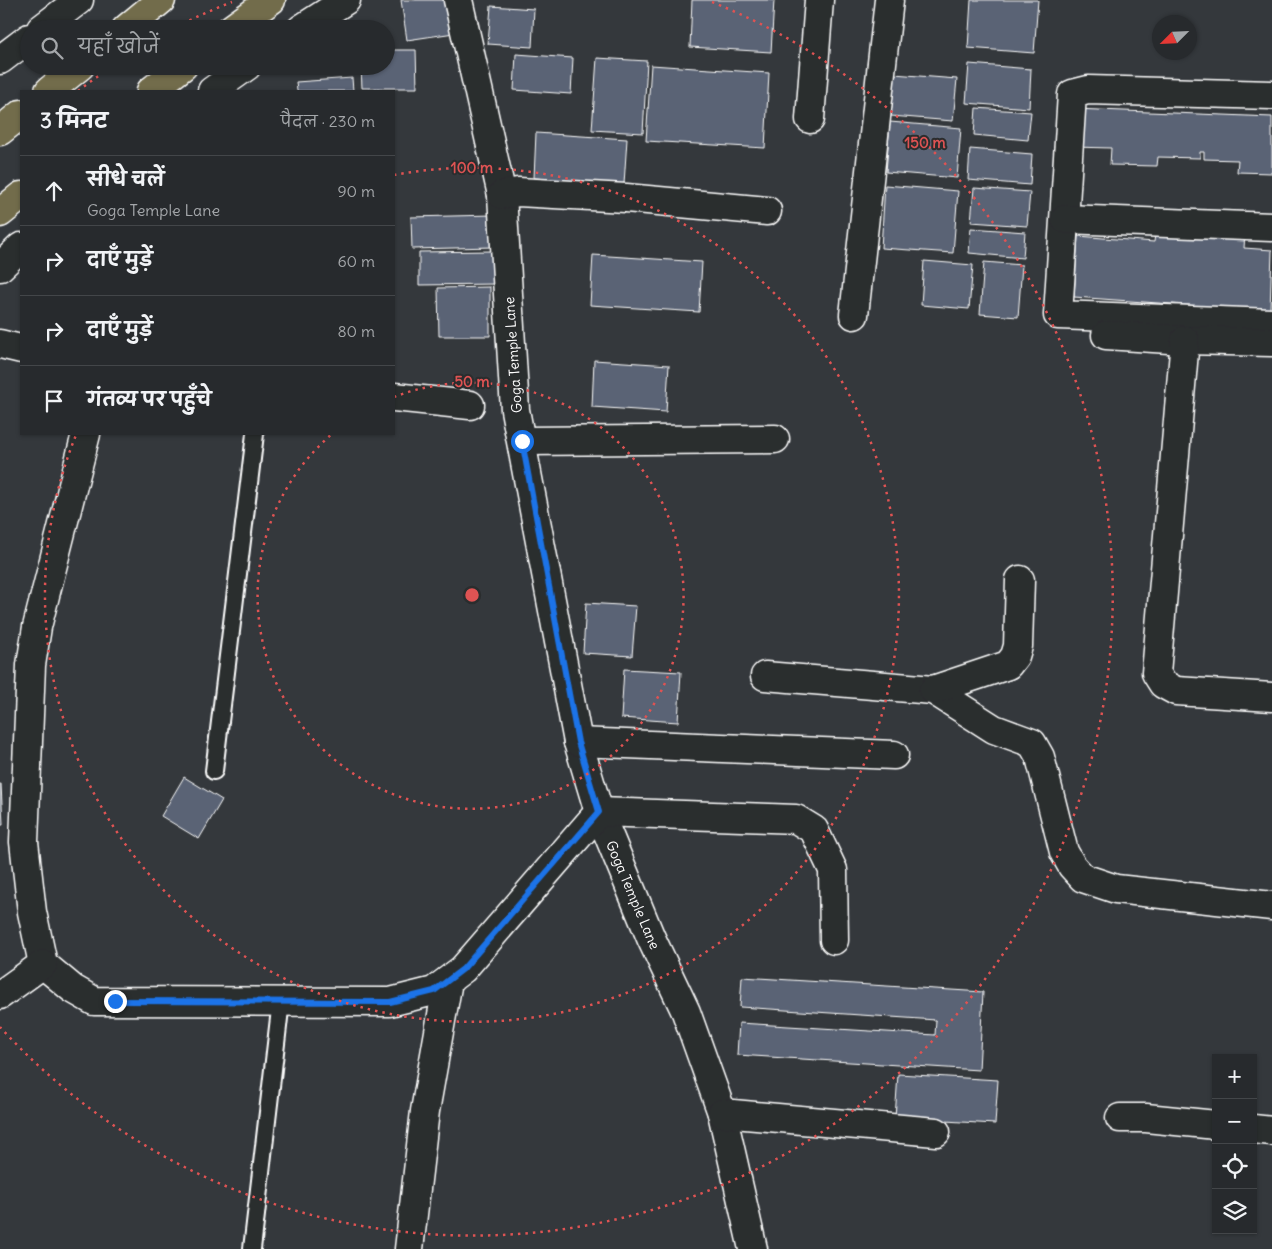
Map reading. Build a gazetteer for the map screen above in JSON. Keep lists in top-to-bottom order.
{
  "streets": {
    "street": ["Goga Temple Lane"]
  },
  "north": "bottom left",
  "page": {
    "search": "यहाँ खोजें",
    "heading": ["3 मिनट", "पैदल · 230 m"],
    "list": [
      ["सीधे चलें", "Goga Temple Lane", "90 m"],
      ["दाएँ मुड़ें", "60 m"],
      ["दाएँ मुड़ें", "80 m"],
      "गंतव्य पर पहुँचे"
    ],
    "map_buttons": ["+", "−"]
  },
  "rings": ["150 m", "100 m", "50 m"]
}
